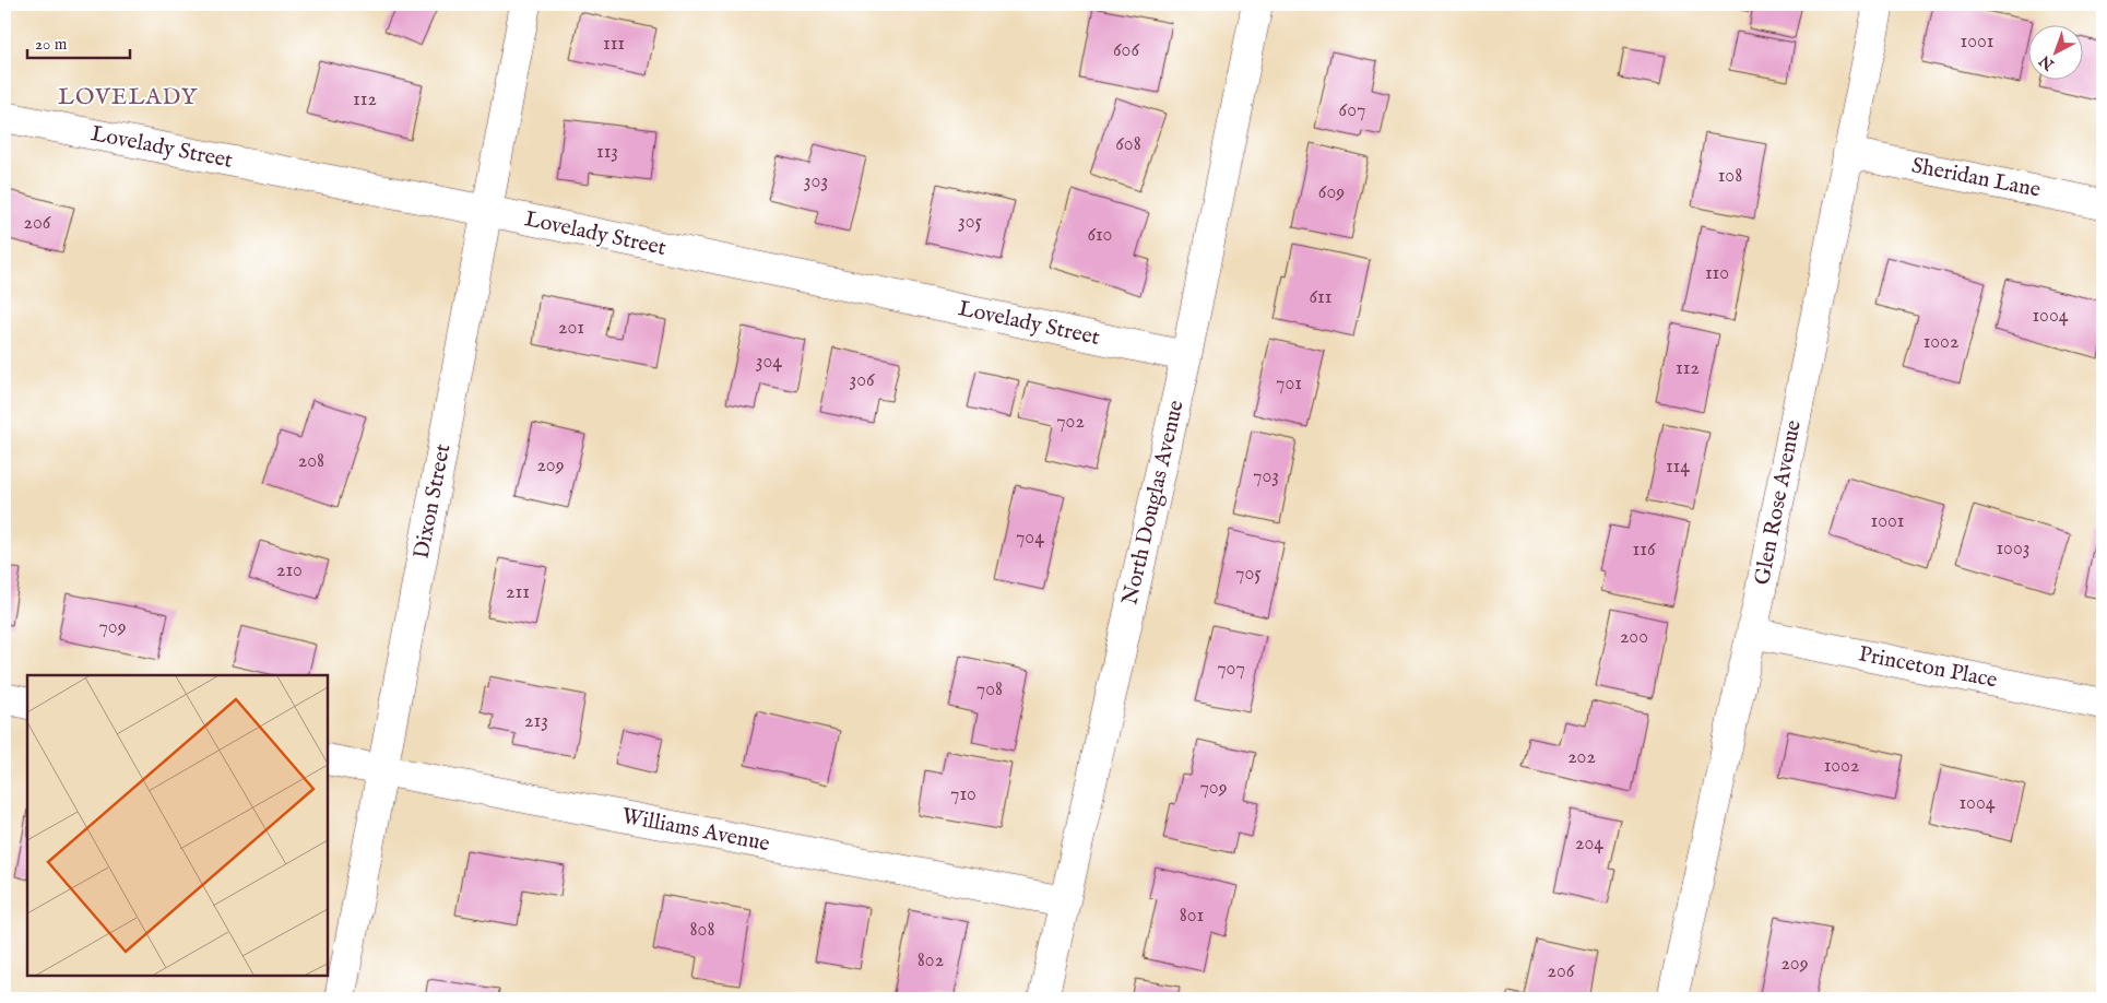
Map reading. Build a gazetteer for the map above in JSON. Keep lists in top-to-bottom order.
{
  "streets": {
    "street": [
      "Lovelady Street",
      "Sheridan Lane",
      "Dixon Street",
      "North Douglas Avenue",
      "Glen Rose Avenue",
      "Princeton Place",
      "Williams Avenue"
    ]
  },
  "crossings": [
    ["Lovelady Street", "Dixon Street"],
    ["Lovelady Street", "North Douglas Avenue"],
    ["Sheridan Lane", "Glen Rose Avenue"],
    ["Dixon Street", "Williams Avenue"],
    ["North Douglas Avenue", "Williams Avenue"],
    ["Glen Rose Avenue", "Princeton Place"]
  ],
  "districts": ["LOVELADY"],
  "house_numbers": [
    "1001",
    "111",
    "606",
    "112",
    "607",
    "608",
    "113",
    "108",
    "303",
    "609",
    "305",
    "206",
    "610",
    "110",
    "611",
    "1004",
    "201",
    "1002",
    "304",
    "112",
    "306",
    "701",
    "702",
    "208",
    "209",
    "114",
    "703",
    "1001",
    "704",
    "1003",
    "116",
    "210",
    "705",
    "211",
    "709",
    "200",
    "707",
    "708",
    "213",
    "202",
    "1002",
    "709",
    "710",
    "1004",
    "204",
    "801",
    "808",
    "802",
    "209",
    "206"
  ],
  "scale_bar": "20 m",
  "north": "bottom left"
}
